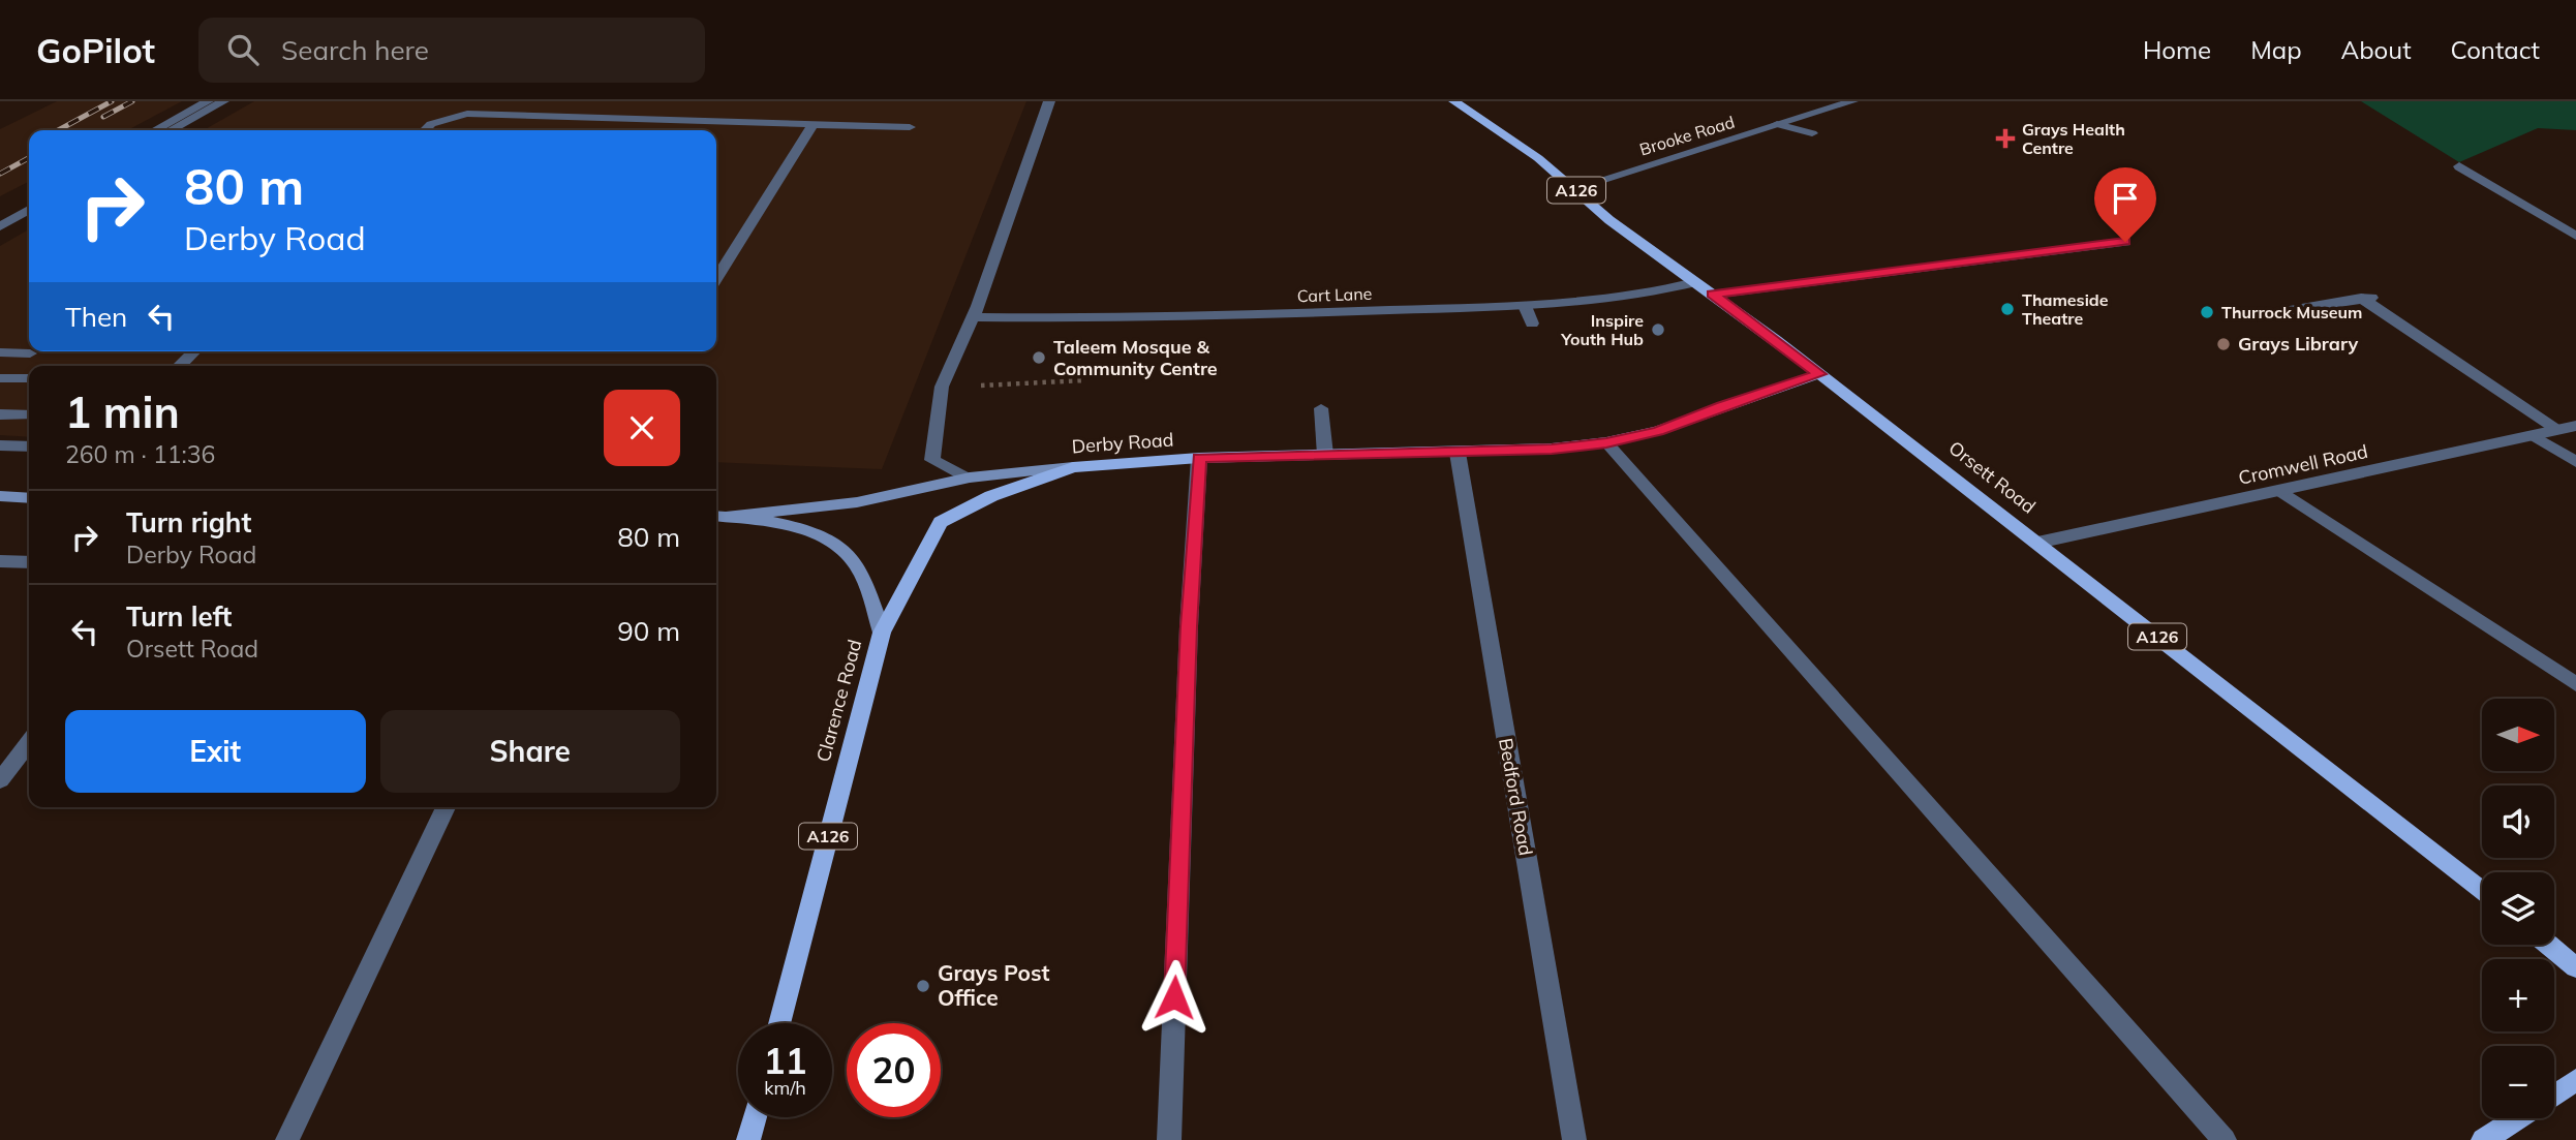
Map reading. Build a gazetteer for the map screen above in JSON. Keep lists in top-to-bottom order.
{
  "streets": {
    "main road": [
      "A126",
      "Derby Road",
      "Orsett Road",
      "Clarence Road"
    ],
    "street": [
      "Brooke Road",
      "Cart Lane",
      "Cromwell Road",
      "Bedford Road"
    ]
  },
  "crossings": [
    ["Brooke Road", "Orsett Road"],
    ["Cart Lane", "Orsett Road"],
    ["Derby Road", "Orsett Road"],
    ["Derby Road", "Clarence Road"],
    ["Derby Road", "Bedford Road"],
    ["Cromwell Road", "Orsett Road"]
  ],
  "places": {
    "health": ["Grays Health Centre"],
    "other": [
      "Thameside Theatre",
      "Thurrock Museum",
      "Inspire Youth Hub",
      "Grays Library",
      "Taleem Mosque & Community Centre",
      "Grays Post Office"
    ]
  },
  "north": "right",
  "page": {
    "header": "GoPilot",
    "search": "Search here",
    "nav": [
      "Home",
      "Map",
      "About",
      "Contact"
    ],
    "turn": ["80 m", "Derby Road"],
    "then": "Then",
    "heading": ["1 min", "260 m · 11:36"],
    "list": [
      {
        "name": "Turn right",
        "note": "Derby Road",
        "value": "80 m"
      },
      {
        "name": "Turn left",
        "note": "Orsett Road",
        "value": "90 m"
      }
    ],
    "buttons": ["Exit", "Share"],
    "map_buttons": ["+", "−"],
    "speed": "11 km/h",
    "limit": "20"
  }
}
